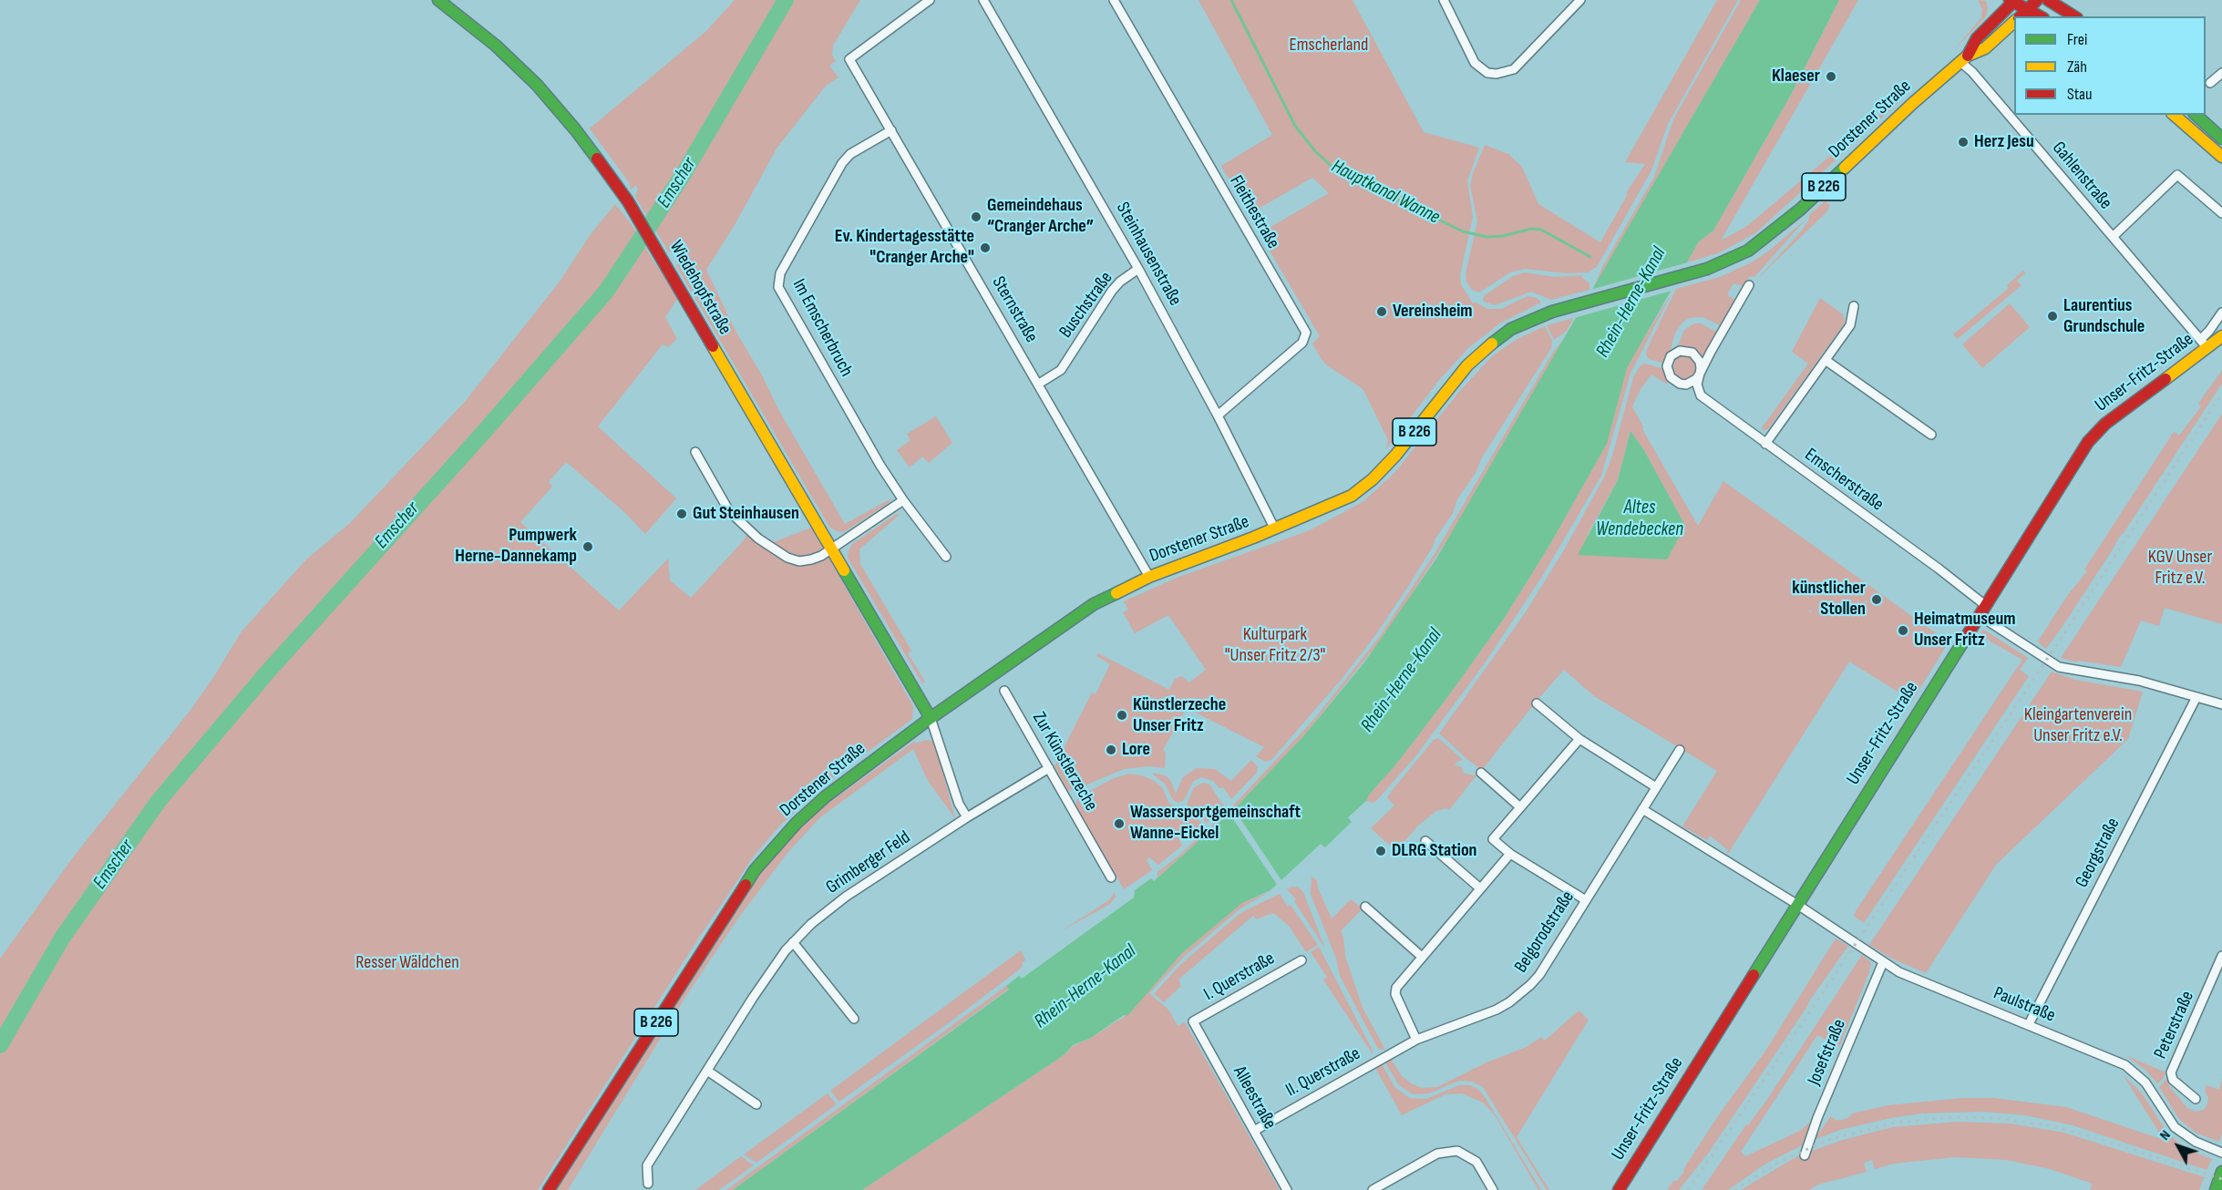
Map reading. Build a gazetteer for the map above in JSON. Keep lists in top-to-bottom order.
{
  "streets": {
    "main road": [
      "Dorstener Straße",
      "B 226",
      "Wiedehopfstraße",
      "Unser-Fritz-Straße"
    ],
    "street": [
      "Gahlenstraße",
      "Fleithestraße",
      "Steinhausenstraße",
      "Buschstraße",
      "Sternstraße",
      "Im Emscherbruch",
      "Emscherstraße",
      "Zur Künstlerzeche",
      "Georgstraße",
      "Grimberger Feld",
      "Belgorodstraße",
      "I. Querstraße",
      "Paulstraße",
      "Peterstraße",
      "Josefstraße",
      "II. Querstraße",
      "Alleestraße"
    ]
  },
  "crossings": [
    ["Dorstener Straße", "Gahlenstraße"],
    ["Dorstener Straße", "Steinhausenstraße"],
    ["Dorstener Straße", "Wiedehopfstraße"],
    ["Dorstener Straße", "Sternstraße"],
    ["Gahlenstraße", "Unser-Fritz-Straße"],
    ["Fleithestraße", "Steinhausenstraße"],
    ["Steinhausenstraße", "Buschstraße"],
    ["Buschstraße", "Sternstraße"],
    ["Sternstraße", "Im Emscherbruch"],
    ["Unser-Fritz-Straße", "Emscherstraße"],
    ["Unser-Fritz-Straße", "Paulstraße"],
    ["Emscherstraße", "Georgstraße"],
    ["Zur Künstlerzeche", "Grimberger Feld"],
    ["Georgstraße", "Paulstraße"],
    ["Belgorodstraße", "II. Querstraße"],
    ["I. Querstraße", "Alleestraße"],
    ["Paulstraße", "Josefstraße"],
    ["II. Querstraße", "Alleestraße"]
  ],
  "water": [
    "Emscher",
    "Hauptkanal Wanne",
    "Rhein-Herne-Kanal",
    "Altes Wendebecken"
  ],
  "parks": [
    "Emscherland",
    "KGV Unser Fritz e.V.",
    "Kulturpark \"Unser Fritz 2/3\"",
    "Kleingartenverein Unser Fritz e.V.",
    "Resser Wäldchen"
  ],
  "places": [
    "Klaeser",
    "Herz Jesu",
    "Gemeindehaus “Cranger Arche”",
    "Ev. Kindertagesstätte \"Cranger Arche\"",
    "Vereinsheim",
    "Laurentius Grundschule",
    "Gut Steinhausen",
    "Pumpwerk Herne-Dannekamp",
    "künstlicher Stollen",
    "Heimatmuseum Unser Fritz",
    "Künstlerzeche Unser Fritz",
    "Lore",
    "Wassersportgemeinschaft Wanne-Eickel",
    "DLRG Station"
  ],
  "legend": ["Frei", "Zäh", "Stau"],
  "north": "top left"
}
